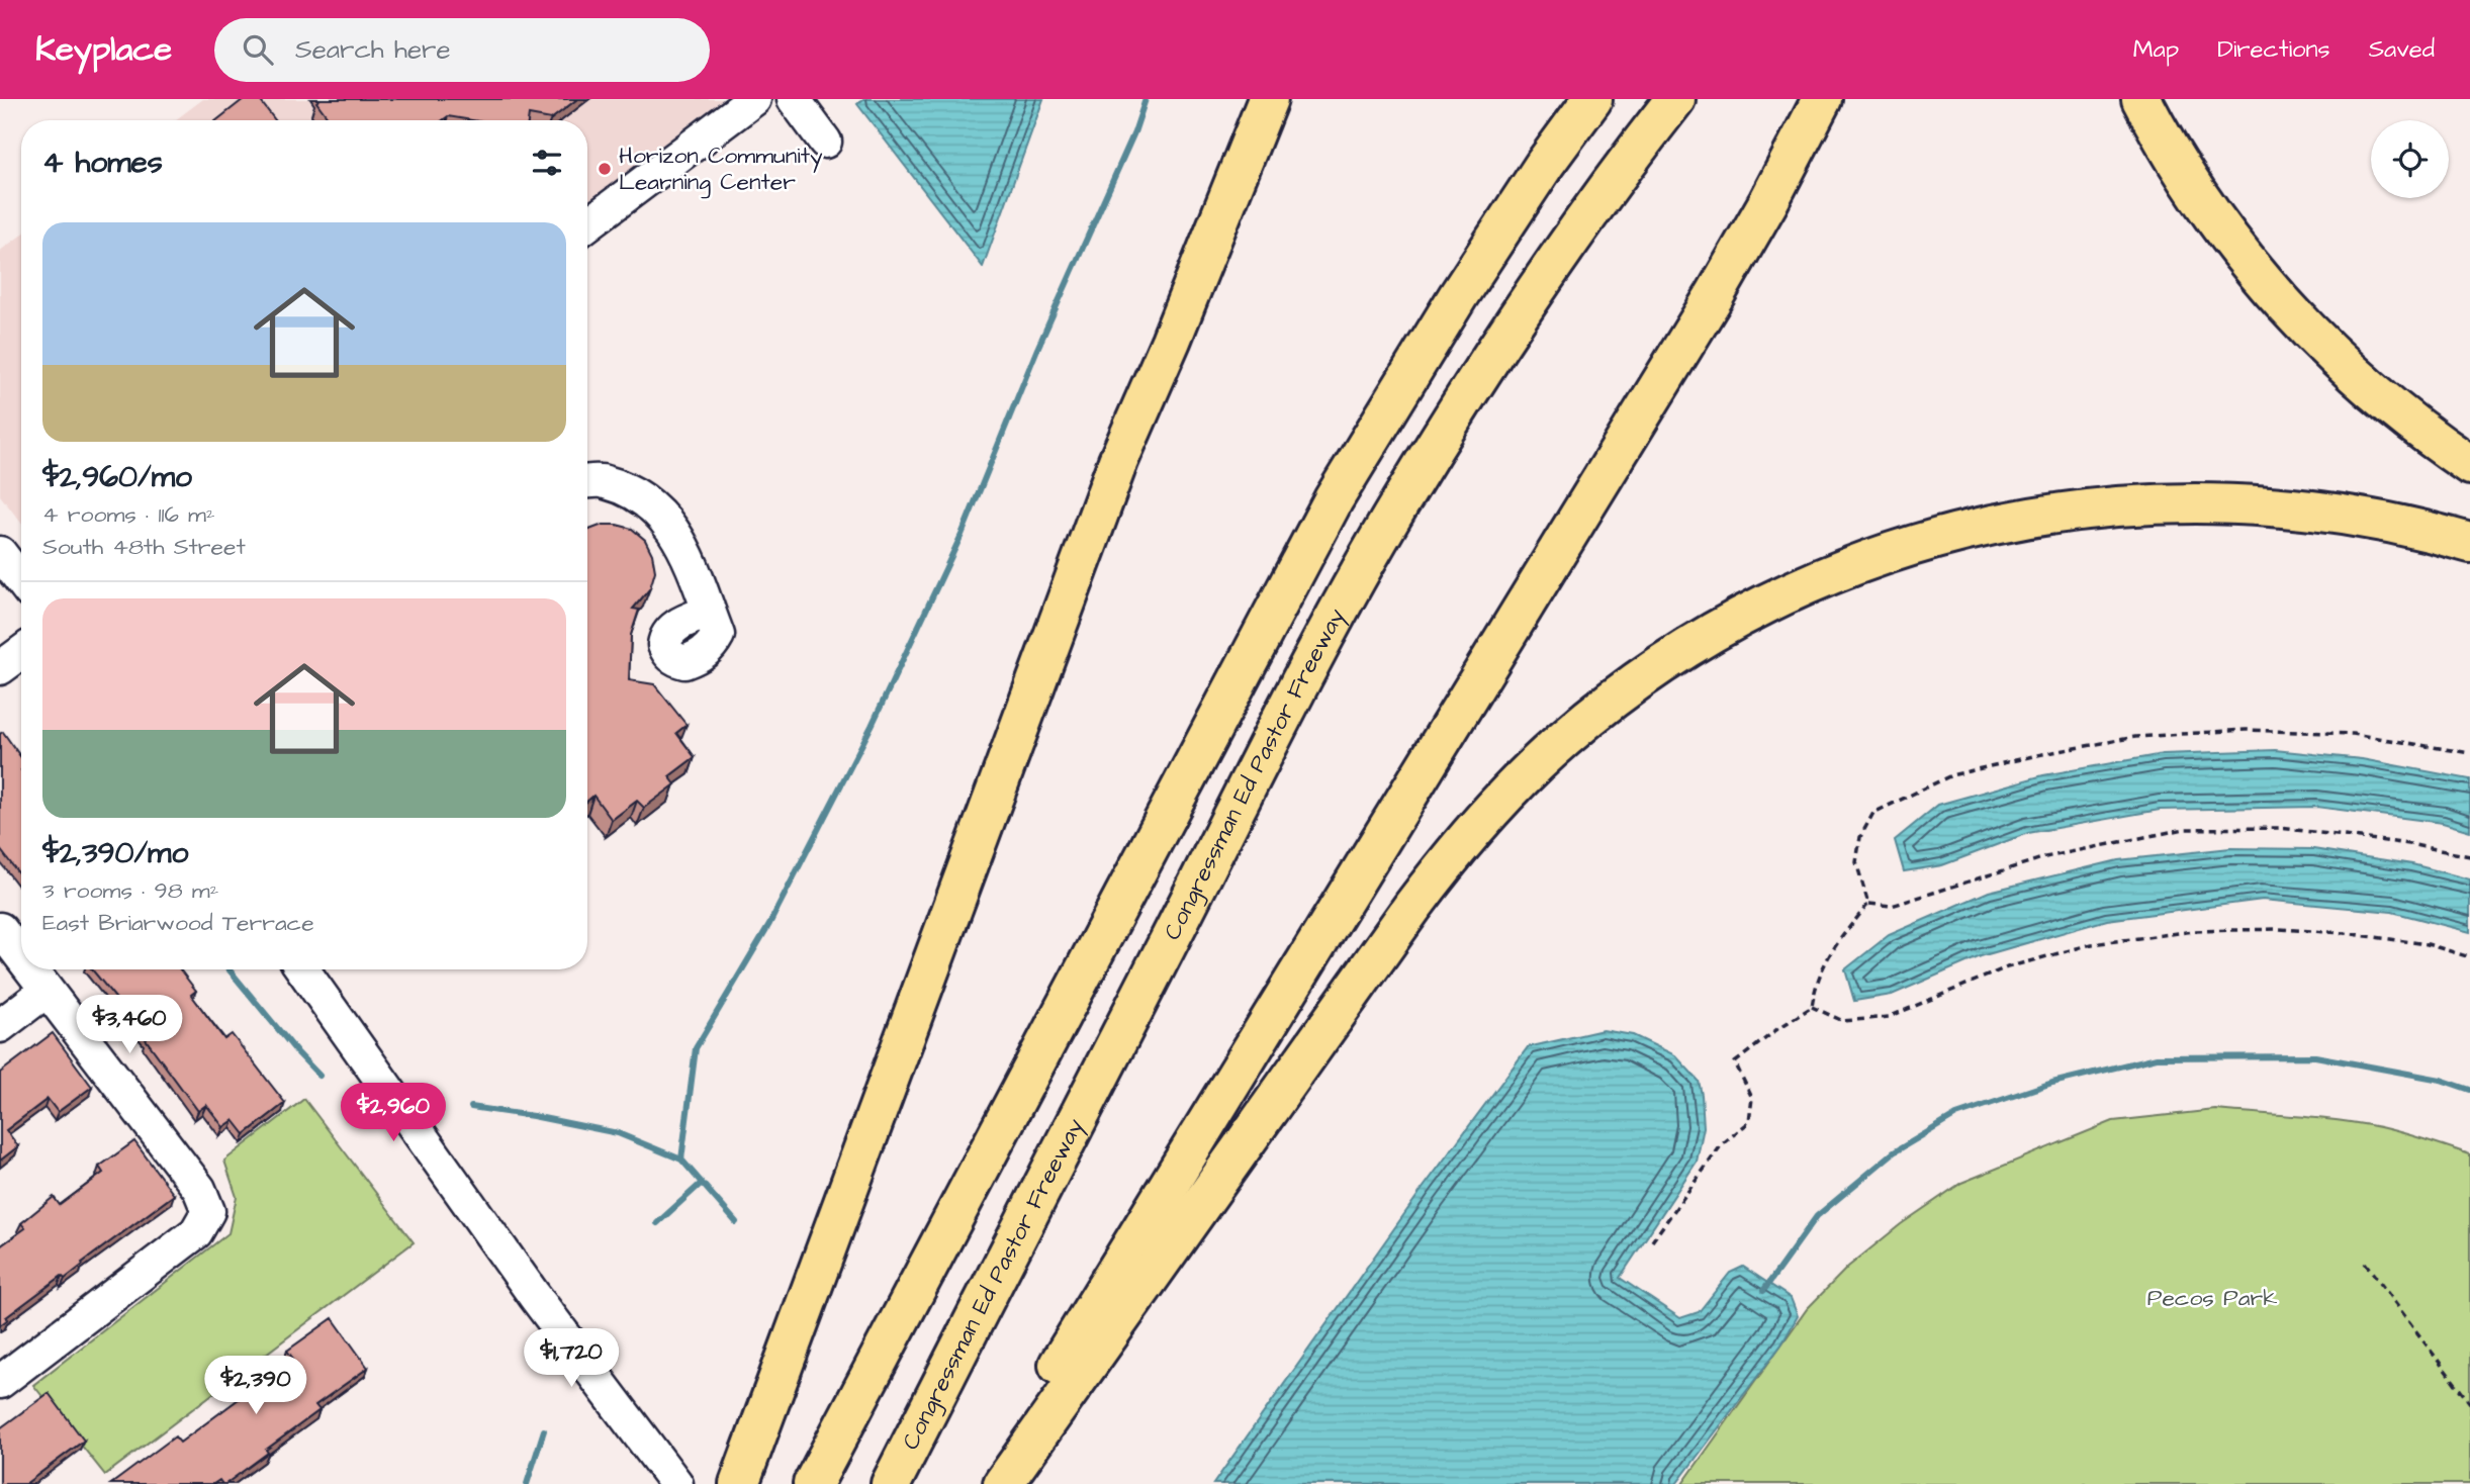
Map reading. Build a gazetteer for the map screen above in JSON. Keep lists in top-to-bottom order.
{
  "streets": {
    "highway": ["Congressman Ed Pastor Freeway"]
  },
  "parks": ["Pecos Park"],
  "places": ["Horizon Community Learning Center"],
  "page": {
    "header": "Keyplace",
    "search": "Search here",
    "nav": ["Map", "Directions", "Saved"],
    "heading": "4 homes",
    "list": [
      {
        "name": "$2,960/mo",
        "note": "4 rooms · 116 m² · South 48th Street"
      },
      {
        "name": "$2,390/mo",
        "note": "3 rooms · 98 m² · East Briarwood Terrace"
      }
    ],
    "price": [
      "$3,460",
      "$2,960",
      "$1,720",
      "$2,390"
    ]
  }
}
